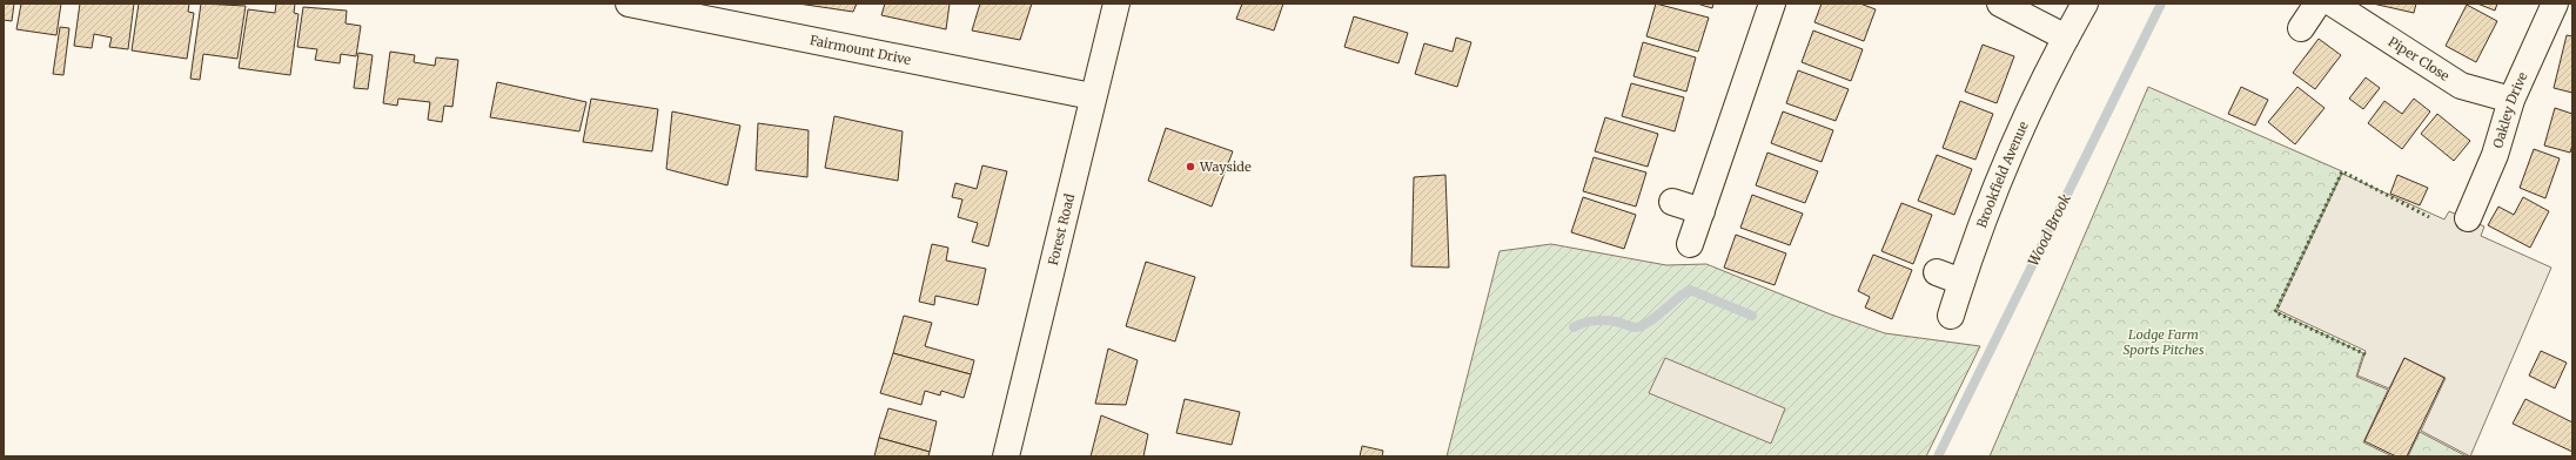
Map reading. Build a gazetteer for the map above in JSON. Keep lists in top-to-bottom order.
{
  "streets": {
    "street": [
      "Fairmount Drive",
      "Piper Close",
      "Oakley Drive",
      "Brookfield Avenue",
      "Forest Road"
    ]
  },
  "crossings": [
    ["Fairmount Drive", "Forest Road"],
    ["Piper Close", "Oakley Drive"]
  ],
  "water": ["Wood Brook"],
  "parks": ["Lodge Farm Sports Pitches"],
  "places": ["Wayside"]
}
